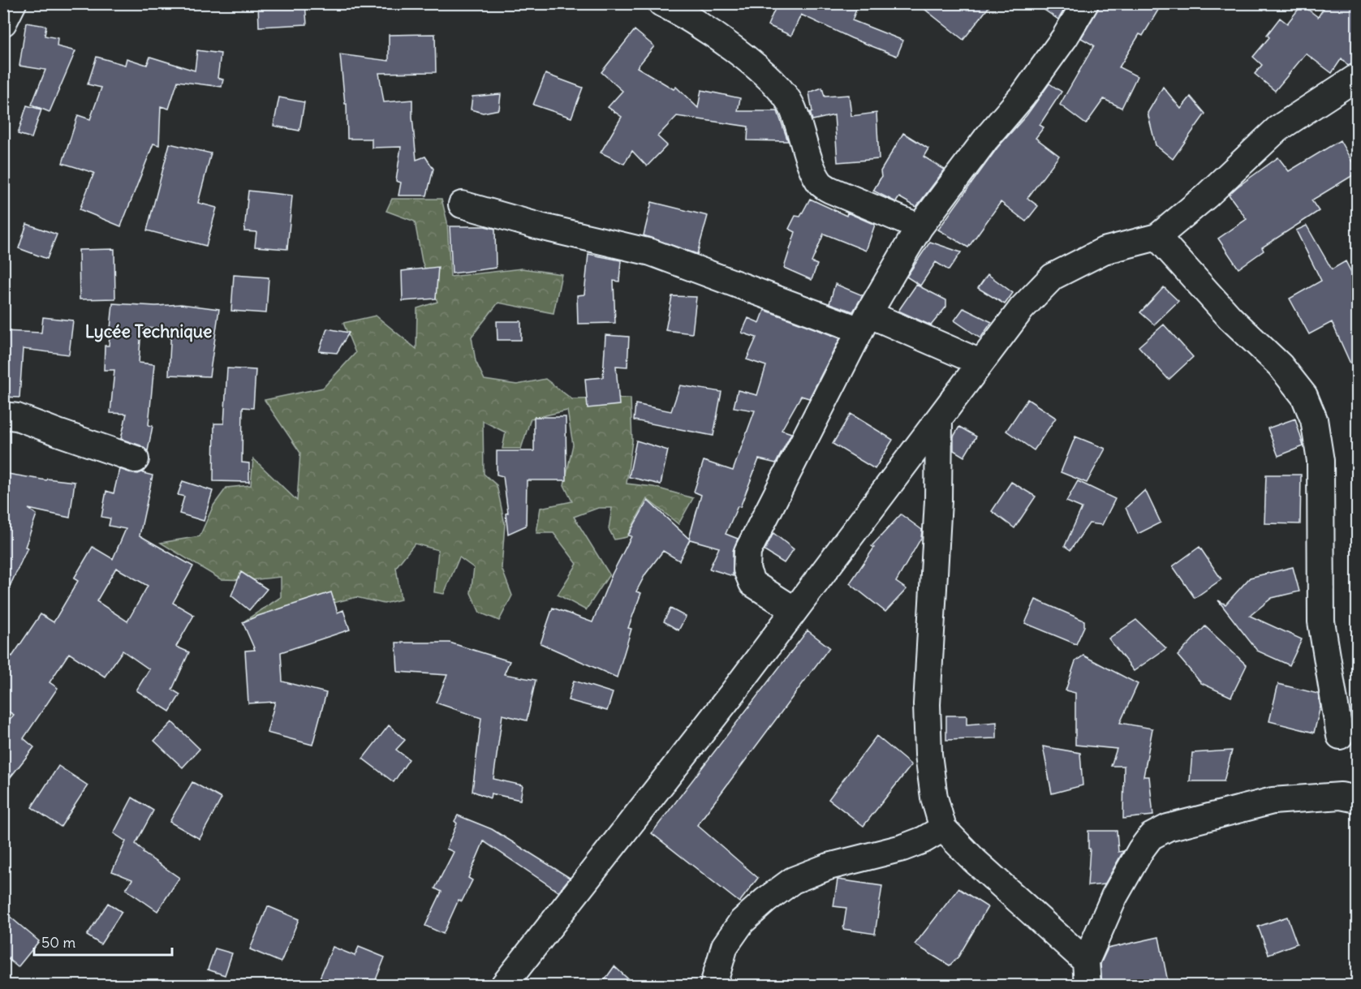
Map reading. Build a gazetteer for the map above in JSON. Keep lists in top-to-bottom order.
{
  "districts": ["Lycée Technique"],
  "scale_bar": "50 m"
}
